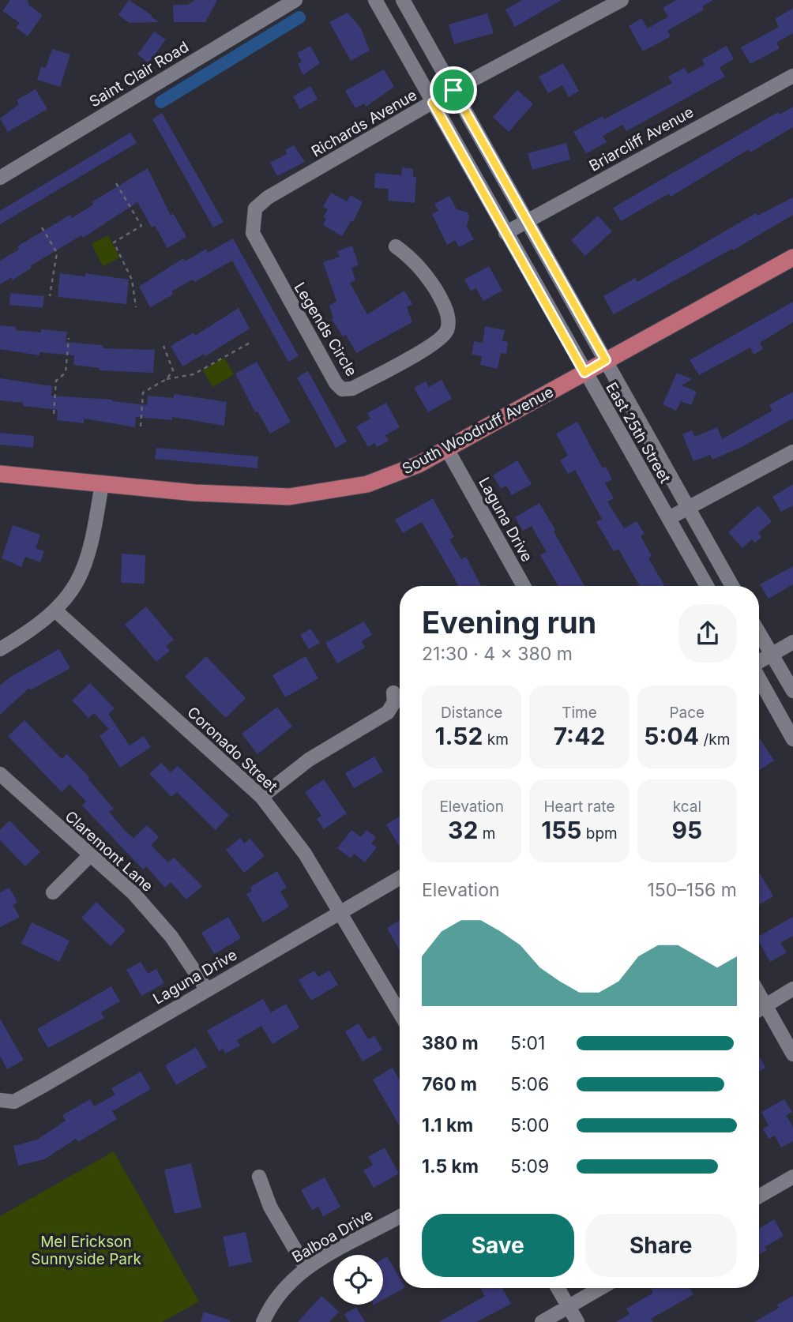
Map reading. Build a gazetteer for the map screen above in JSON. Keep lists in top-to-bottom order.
{
  "streets": {
    "main road": ["South Woodruff Avenue"],
    "street": [
      "Saint Clair Road",
      "Richards Avenue",
      "Briarcliff Avenue",
      "Legends Circle",
      "East 25th Street",
      "Laguna Drive",
      "Coronado Street",
      "Claremont Lane",
      "Balboa Drive"
    ]
  },
  "crossings": [
    ["Richards Avenue", "Legends Circle"],
    ["Richards Avenue", "East 25th Street"],
    ["Briarcliff Avenue", "East 25th Street"],
    ["South Woodruff Avenue", "East 25th Street"],
    ["South Woodruff Avenue", "Laguna Drive"],
    ["Laguna Drive", "Coronado Street"],
    ["Laguna Drive", "Claremont Lane"]
  ],
  "parks": ["Mel Erickson Sunnyside Park"],
  "page": {
    "heading": ["Evening run", "21:30 · 4 × 380 m"],
    "stats": [
      ["Distance", "1.52 km"],
      ["Time", "7:42"],
      ["Pace", "5:04 /km"],
      ["Elevation", "32 m"],
      ["Heart rate", "155 bpm"],
      ["kcal", "95"]
    ],
    "chart": ["Elevation", "150–156 m"],
    "list": [
      {
        "name": "380 m",
        "note": "5:01"
      },
      {
        "name": "760 m",
        "note": "5:06"
      },
      {
        "name": "1.1 km",
        "note": "5:00"
      },
      {
        "name": "1.5 km",
        "note": "5:09"
      }
    ],
    "buttons": ["Save", "Share"]
  }
}
